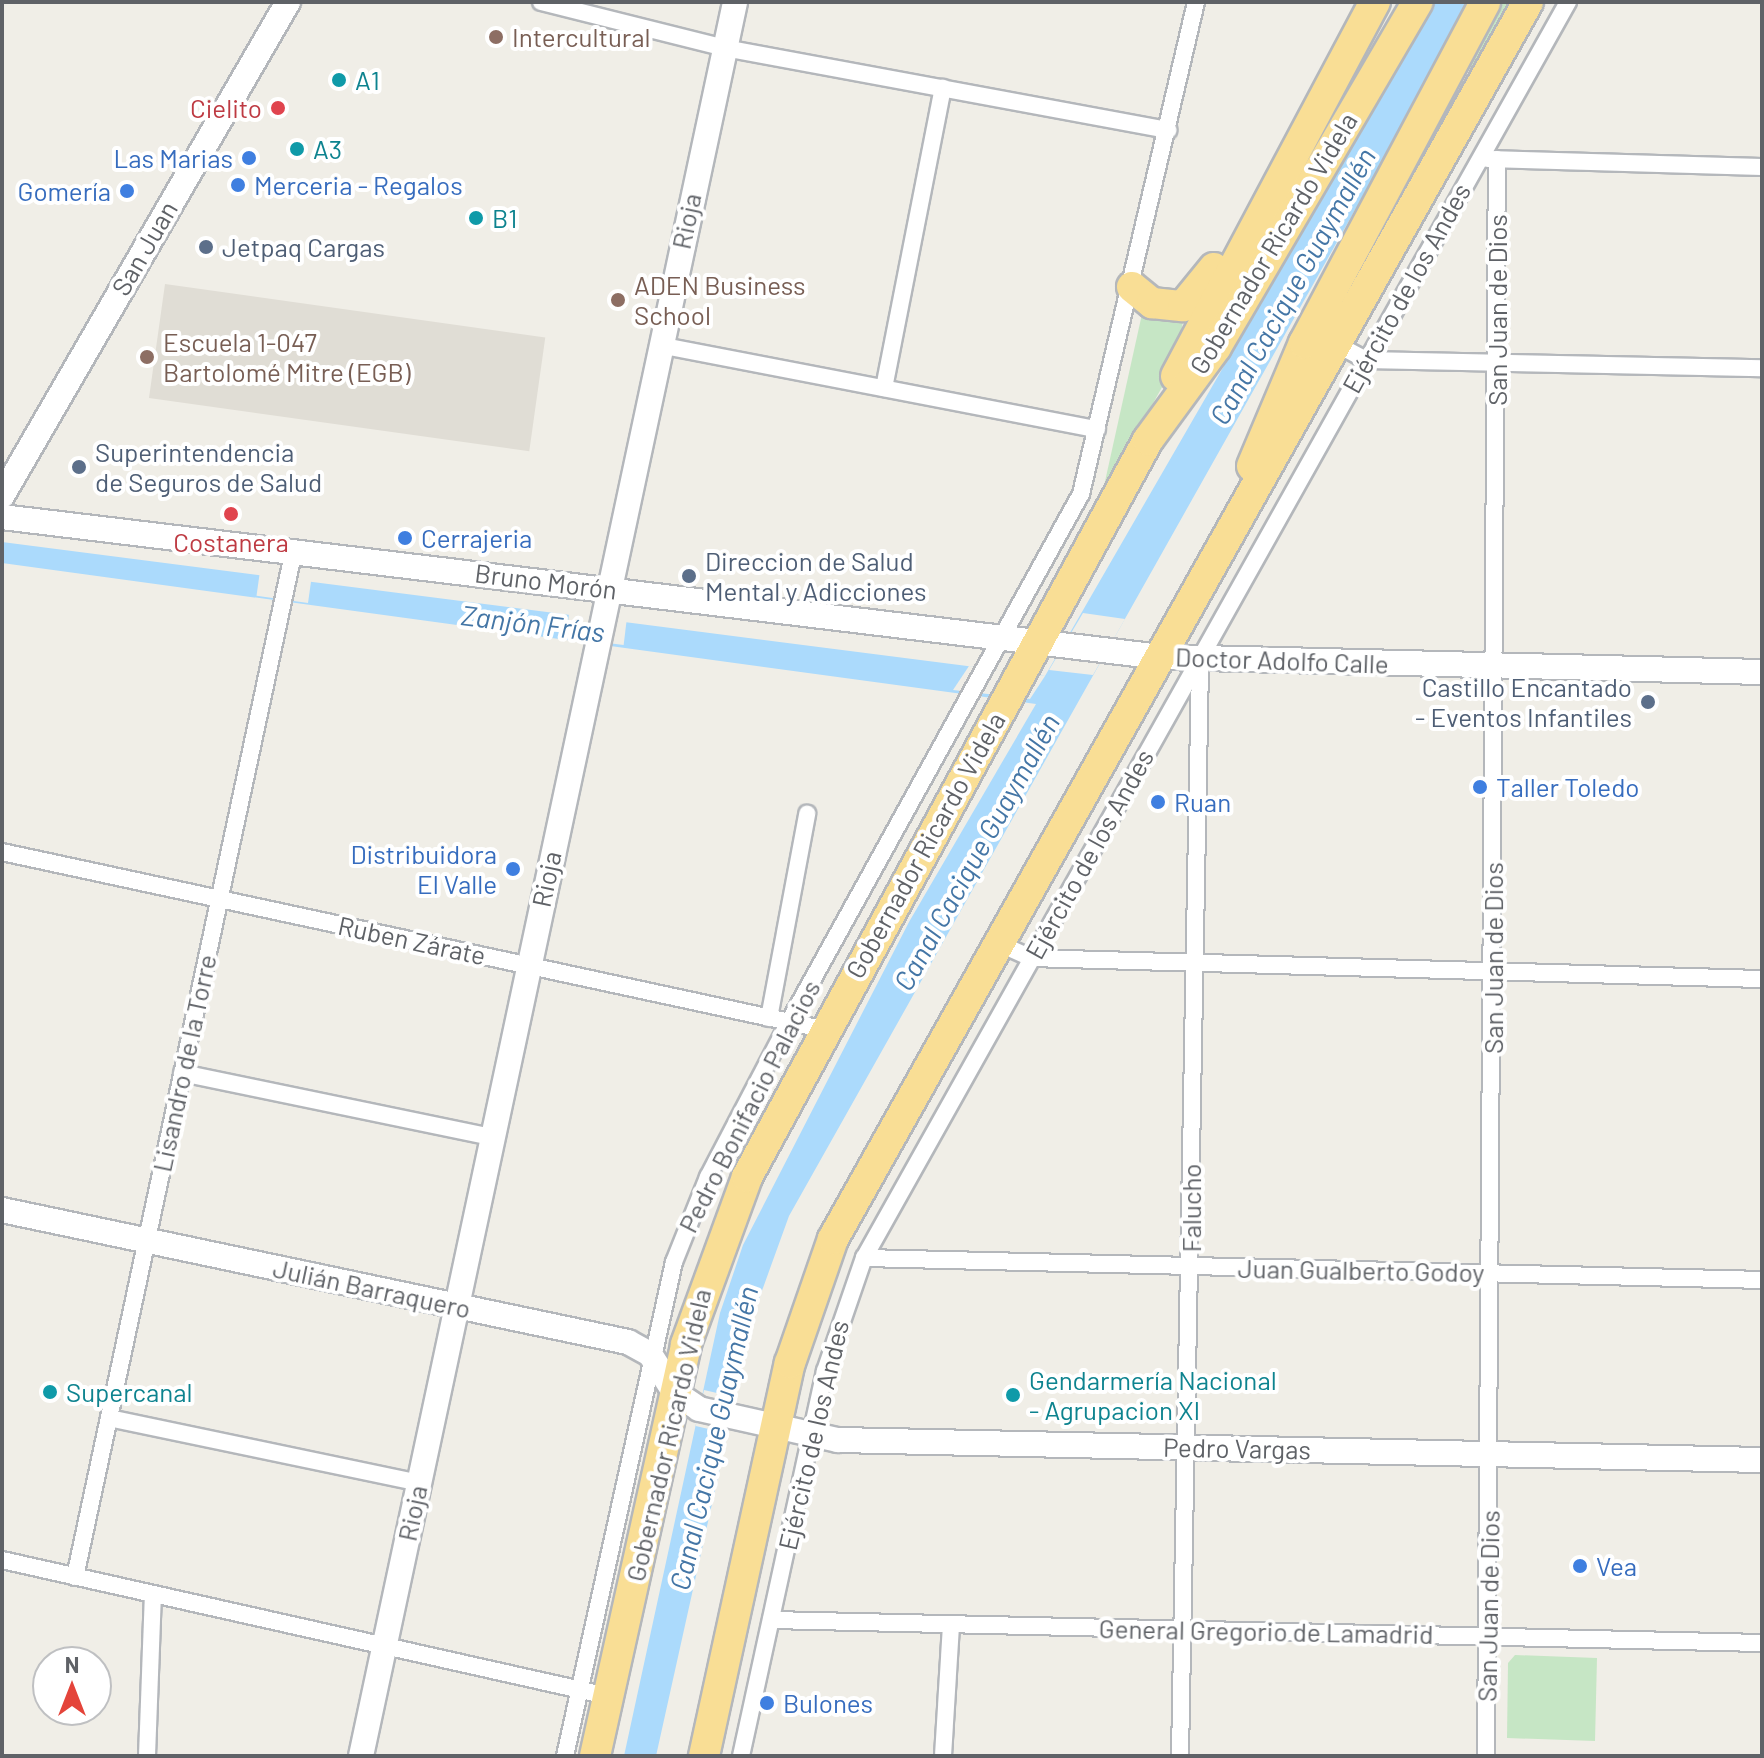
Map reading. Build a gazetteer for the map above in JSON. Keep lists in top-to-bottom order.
{
  "streets": {
    "highway": ["Gobernador Ricardo Videla"],
    "street": [
      "Rioja",
      "San Juan",
      "Ejército de los Andes",
      "San Juan de Dios",
      "Bruno Morón",
      "Doctor Adolfo Calle",
      "Ruben Zárate",
      "Lisandro de la Torre",
      "Pedro Bonifacio Palacios",
      "Falucho",
      "Juan Gualberto Godoy",
      "Julián Barraquero",
      "Pedro Vargas",
      "General Gregorio de Lamadrid"
    ]
  },
  "crossings": [
    ["Rioja", "Bruno Morón"],
    ["Rioja", "Ruben Zárate"],
    ["Rioja", "Julián Barraquero"],
    ["Gobernador Ricardo Videla", "Bruno Morón"],
    ["Gobernador Ricardo Videla", "Ruben Zárate"],
    ["Gobernador Ricardo Videla", "Pedro Vargas"],
    ["Ejército de los Andes", "Doctor Adolfo Calle"],
    ["Ejército de los Andes", "Falucho"],
    ["Ejército de los Andes", "Juan Gualberto Godoy"],
    ["Ejército de los Andes", "Pedro Vargas"],
    ["Ejército de los Andes", "General Gregorio de Lamadrid"],
    ["San Juan de Dios", "Doctor Adolfo Calle"],
    ["San Juan de Dios", "Juan Gualberto Godoy"],
    ["San Juan de Dios", "Pedro Vargas"],
    ["San Juan de Dios", "General Gregorio de Lamadrid"],
    ["Bruno Morón", "Doctor Adolfo Calle"],
    ["Bruno Morón", "Lisandro de la Torre"],
    ["Bruno Morón", "Pedro Bonifacio Palacios"],
    ["Doctor Adolfo Calle", "Falucho"],
    ["Ruben Zárate", "Lisandro de la Torre"],
    ["Ruben Zárate", "Pedro Bonifacio Palacios"],
    ["Lisandro de la Torre", "Julián Barraquero"],
    ["Pedro Bonifacio Palacios", "Julián Barraquero"],
    ["Falucho", "Juan Gualberto Godoy"],
    ["Falucho", "Pedro Vargas"],
    ["Falucho", "General Gregorio de Lamadrid"]
  ],
  "water": ["Canal Cacique Guaymallén", "Zanjón Frías"],
  "places": [
    "Intercultural",
    "A1",
    "Cielito",
    "A3",
    "Las Marias",
    "Merceria - Regalos",
    "Gomería",
    "B1",
    "Jetpaq Cargas",
    "ADEN Business School",
    "Escuela 1-047 Bartolomé Mitre (EGB)",
    "Superintendencia de Seguros de Salud",
    "Costanera",
    "Cerrajeria",
    "Direccion de Salud Mental y Adicciones",
    "Castillo Encantado - Eventos Infantiles",
    "Taller Toledo",
    "Ruan",
    "Distribuidora El Valle",
    "Supercanal",
    "Gendarmería Nacional - Agrupacion XI",
    "Vea",
    "Bulones"
  ],
  "north": "top"
}
